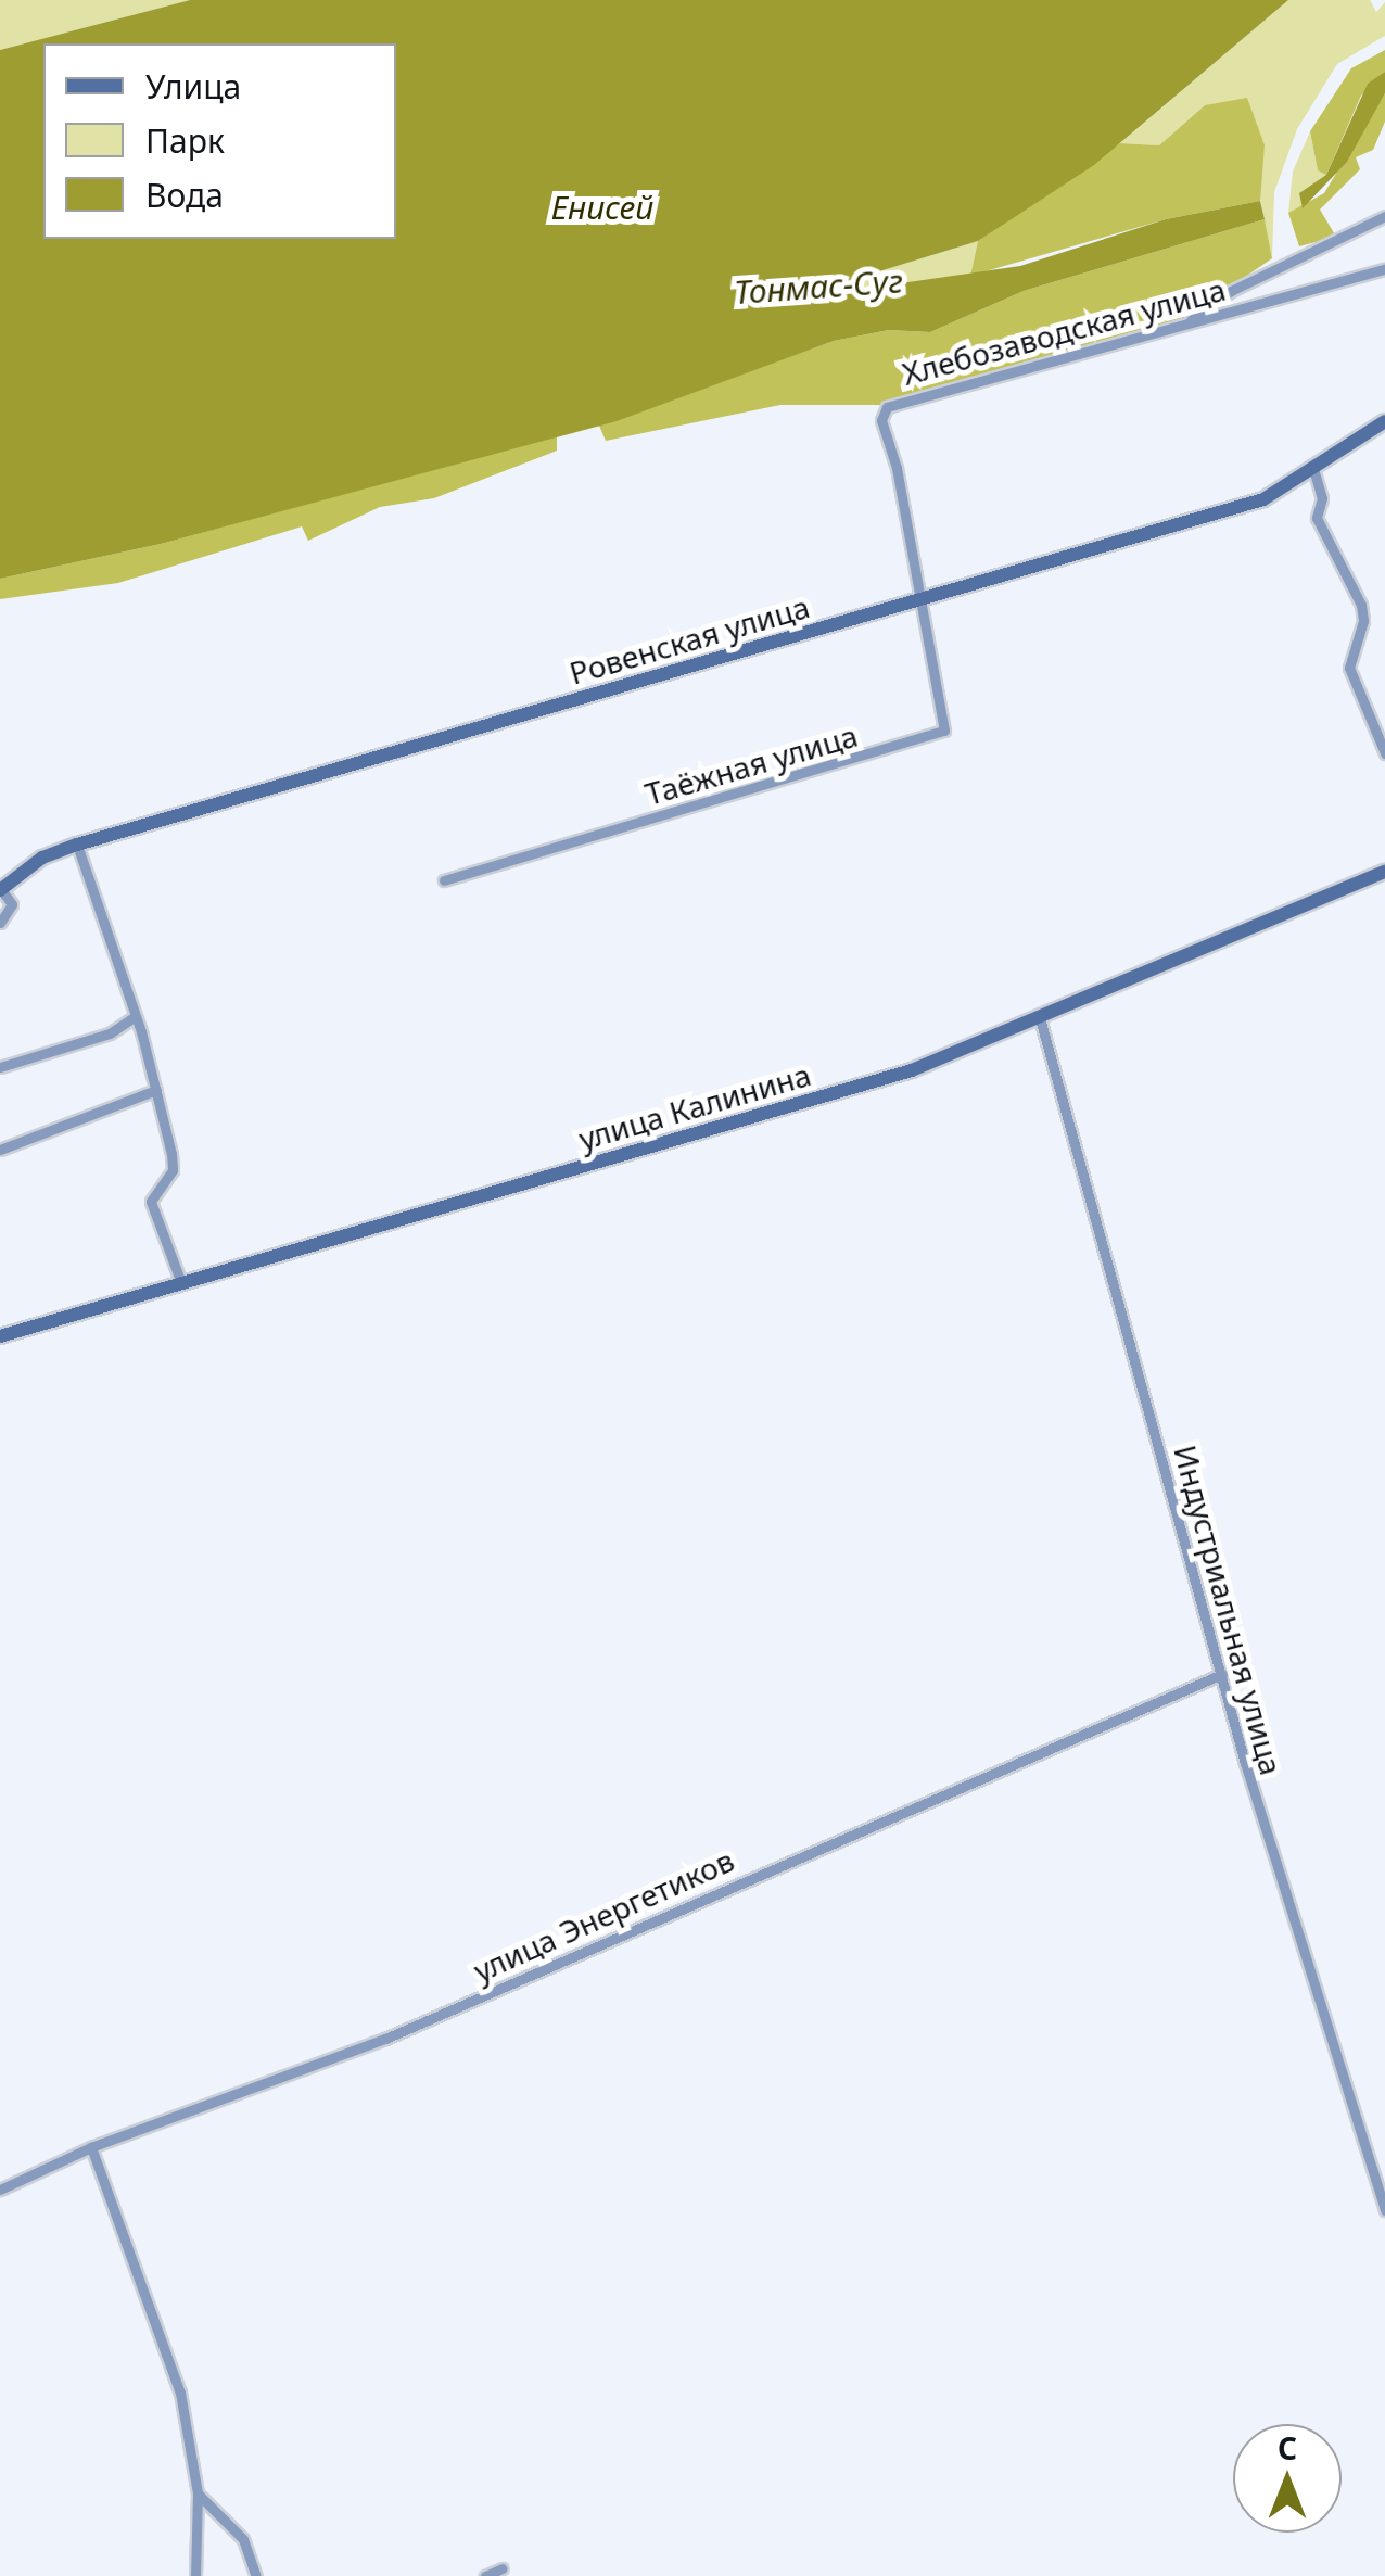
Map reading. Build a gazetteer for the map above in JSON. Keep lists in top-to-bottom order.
{
  "streets": {
    "main road": ["Ровенская улица", "улица Калинина"],
    "street": [
      "Хлебозаводская улица",
      "Таёжная улица",
      "Индустриальная улица",
      "улица Энергетиков"
    ]
  },
  "crossings": [
    ["Хлебозаводская улица", "Ровенская улица"],
    ["Хлебозаводская улица", "Таёжная улица"],
    ["Ровенская улица", "Таёжная улица"],
    ["улица Калинина", "Индустриальная улица"],
    ["Индустриальная улица", "улица Энергетиков"]
  ],
  "water": ["Енисей", "Тонмас-Суг"],
  "legend": ["Улица", "Парк", "Вода"],
  "north": "top"
}
